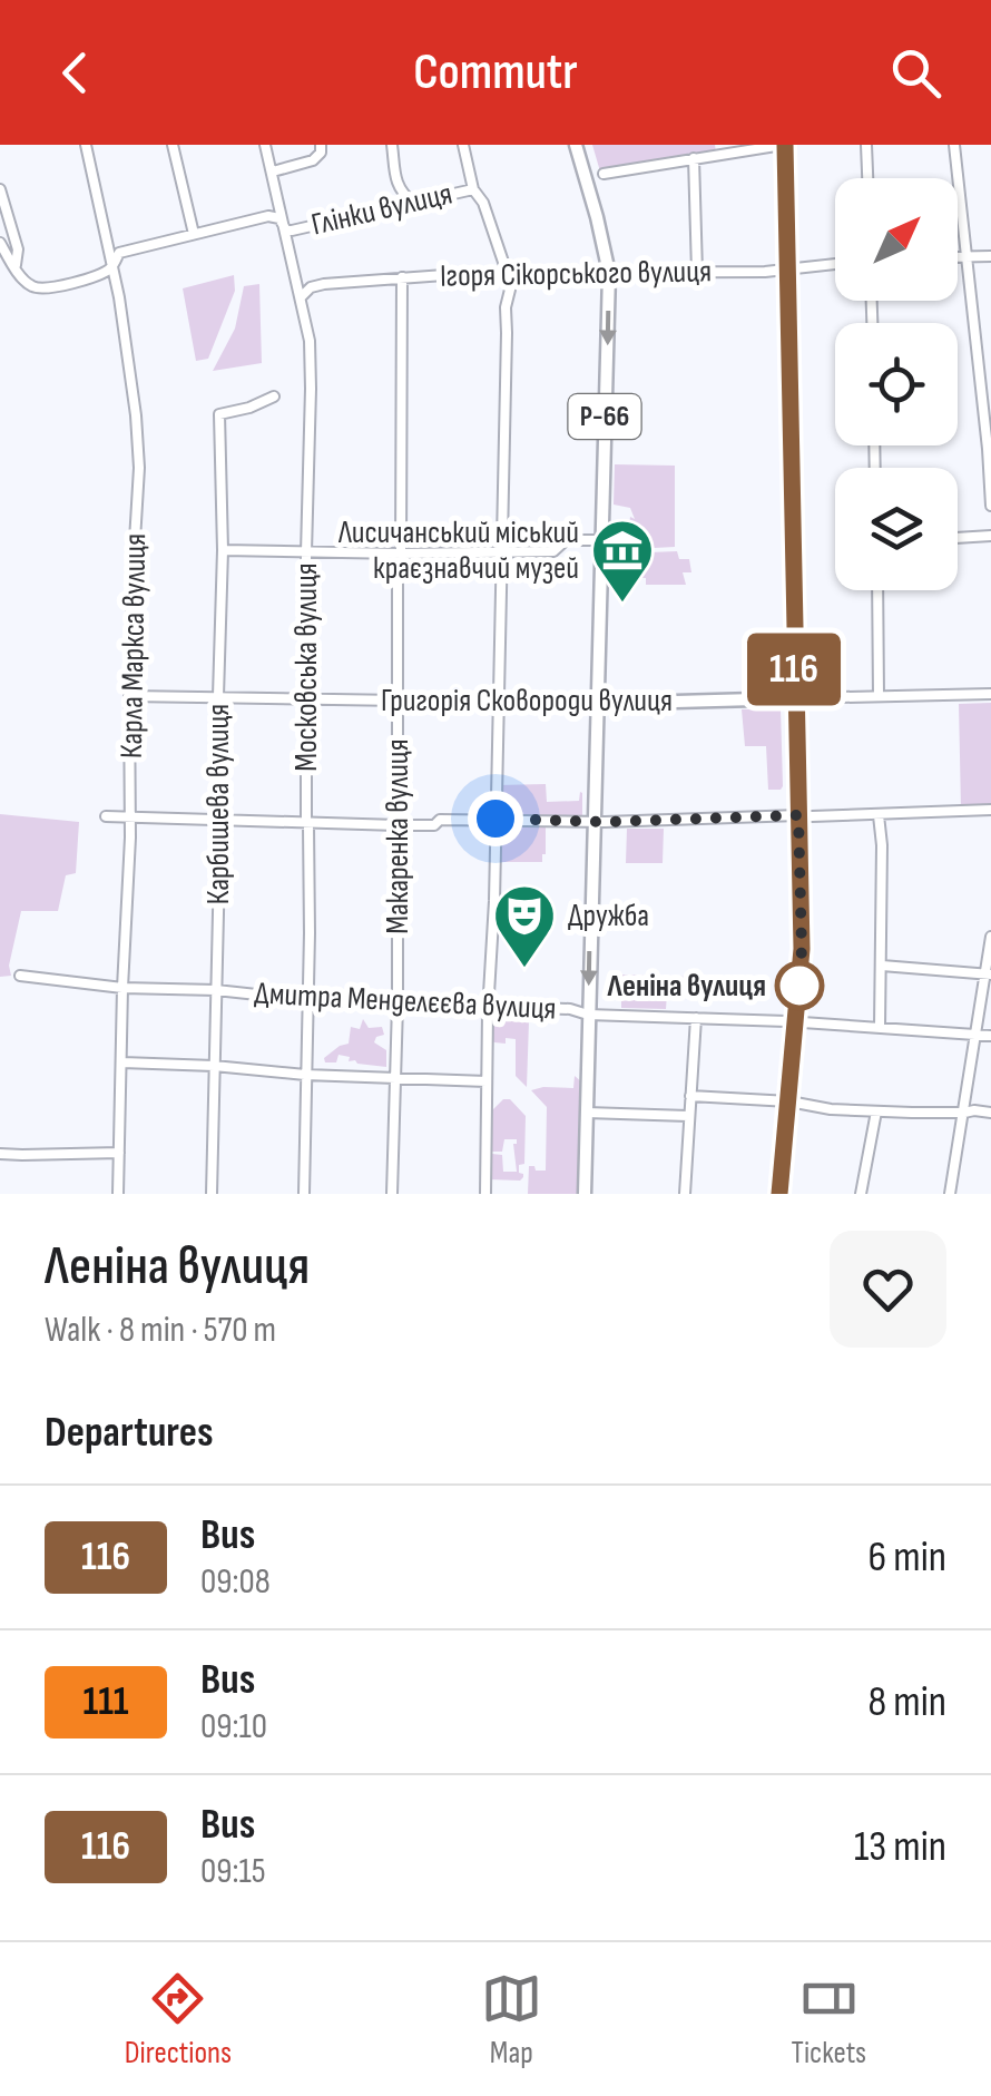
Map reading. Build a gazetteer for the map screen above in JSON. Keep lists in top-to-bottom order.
{
  "streets": {
    "main road": ["Р-66", "Григорія Сковороди вулиця"],
    "street": [
      "Глінки вулиця",
      "Ігоря Сікорського вулиця",
      "Карла Маркса вулиця",
      "Московська вулиця",
      "Карбишева вулиця",
      "Макаренка вулиця",
      "Дмитра Менделєєва вулиця"
    ]
  },
  "crossings": [
    ["Глінки вулиця", "Карла Маркса вулиця"],
    ["Глінки вулиця", "Московська вулиця"],
    ["Ігоря Сікорського вулиця", "Р-66"],
    ["Ігоря Сікорського вулиця", "Московська вулиця"],
    ["Ігоря Сікорського вулиця", "Макаренка вулиця"],
    ["Р-66", "Григорія Сковороди вулиця"],
    ["Р-66", "Дмитра Менделєєва вулиця"],
    ["Карла Маркса вулиця", "Григорія Сковороди вулиця"],
    ["Карла Маркса вулиця", "Дмитра Менделєєва вулиця"],
    ["Московська вулиця", "Григорія Сковороди вулиця"],
    ["Московська вулиця", "Дмитра Менделєєва вулиця"],
    ["Григорія Сковороди вулиця", "Карбишева вулиця"],
    ["Григорія Сковороди вулиця", "Макаренка вулиця"],
    ["Карбишева вулиця", "Дмитра Менделєєва вулиця"],
    ["Макаренка вулиця", "Дмитра Менделєєва вулиця"]
  ],
  "places": {
    "museum": ["Лисичанський міський краєзнавчий музей"],
    "theatre": ["Дружба"],
    "other": ["Леніна вулиця"]
  },
  "lines": ["bus line 116"],
  "north": "top right",
  "page": {
    "header": "Commutr",
    "on_map": "116",
    "heading": [
      ["Леніна вулиця", "Walk · 8 min · 570 m"],
      "Departures"
    ],
    "list": [
      {
        "mark": "116",
        "name": "Bus",
        "note": "09:08",
        "value": "6 min"
      },
      {
        "mark": "111",
        "name": "Bus",
        "note": "09:10",
        "value": "8 min"
      },
      {
        "mark": "116",
        "name": "Bus",
        "note": "09:15",
        "value": "13 min"
      }
    ],
    "tabs": ["Directions", "Map", "Tickets"]
  }
}
